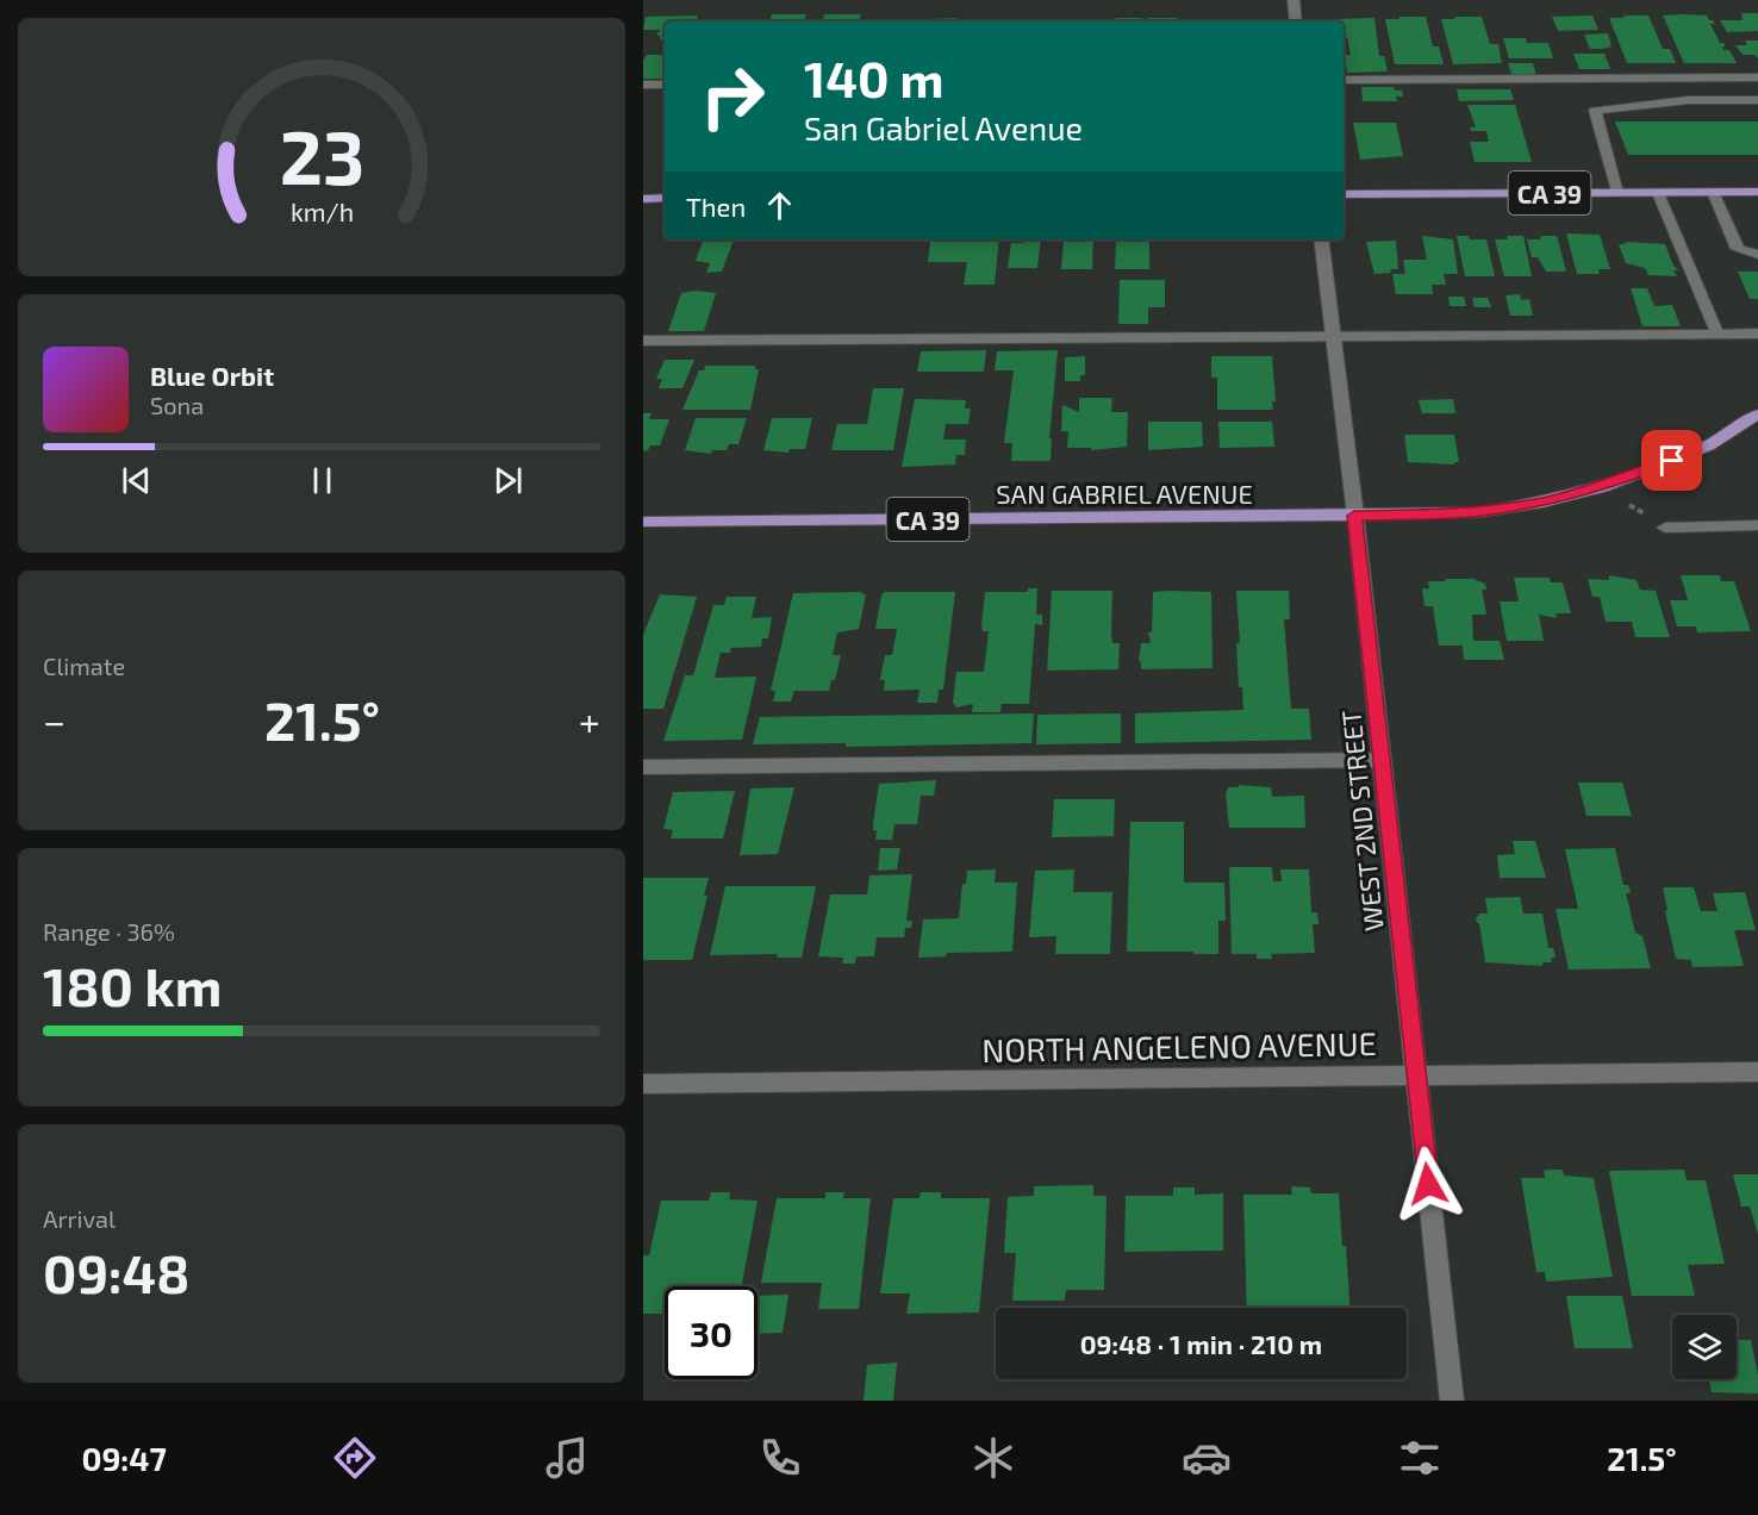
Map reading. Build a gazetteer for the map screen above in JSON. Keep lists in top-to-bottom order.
{
  "streets": {
    "main road": ["CA 39", "SAN GABRIEL AVENUE"],
    "street": ["WEST 2ND STREET", "NORTH ANGELENO AVENUE"]
  },
  "crossings": [
    ["CA 39", "SAN GABRIEL AVENUE"],
    ["SAN GABRIEL AVENUE", "WEST 2ND STREET"],
    ["WEST 2ND STREET", "NORTH ANGELENO AVENUE"]
  ],
  "page": {
    "turn": ["140 m", "San Gabriel Avenue"],
    "then": "Then",
    "song": ["Blue Orbit", "Sona"],
    "tile": [
      "Climate",
      ["Range · 36%", "180 km"],
      ["Arrival", "09:48"]
    ],
    "heat": ["−", "21.5°", "+"],
    "limit": "30",
    "trip": "09:48 · 1 min · 210 m",
    "tabs": ["09:47", "21.5°"],
    "gauge": ["23", "km/h"]
  }
}
